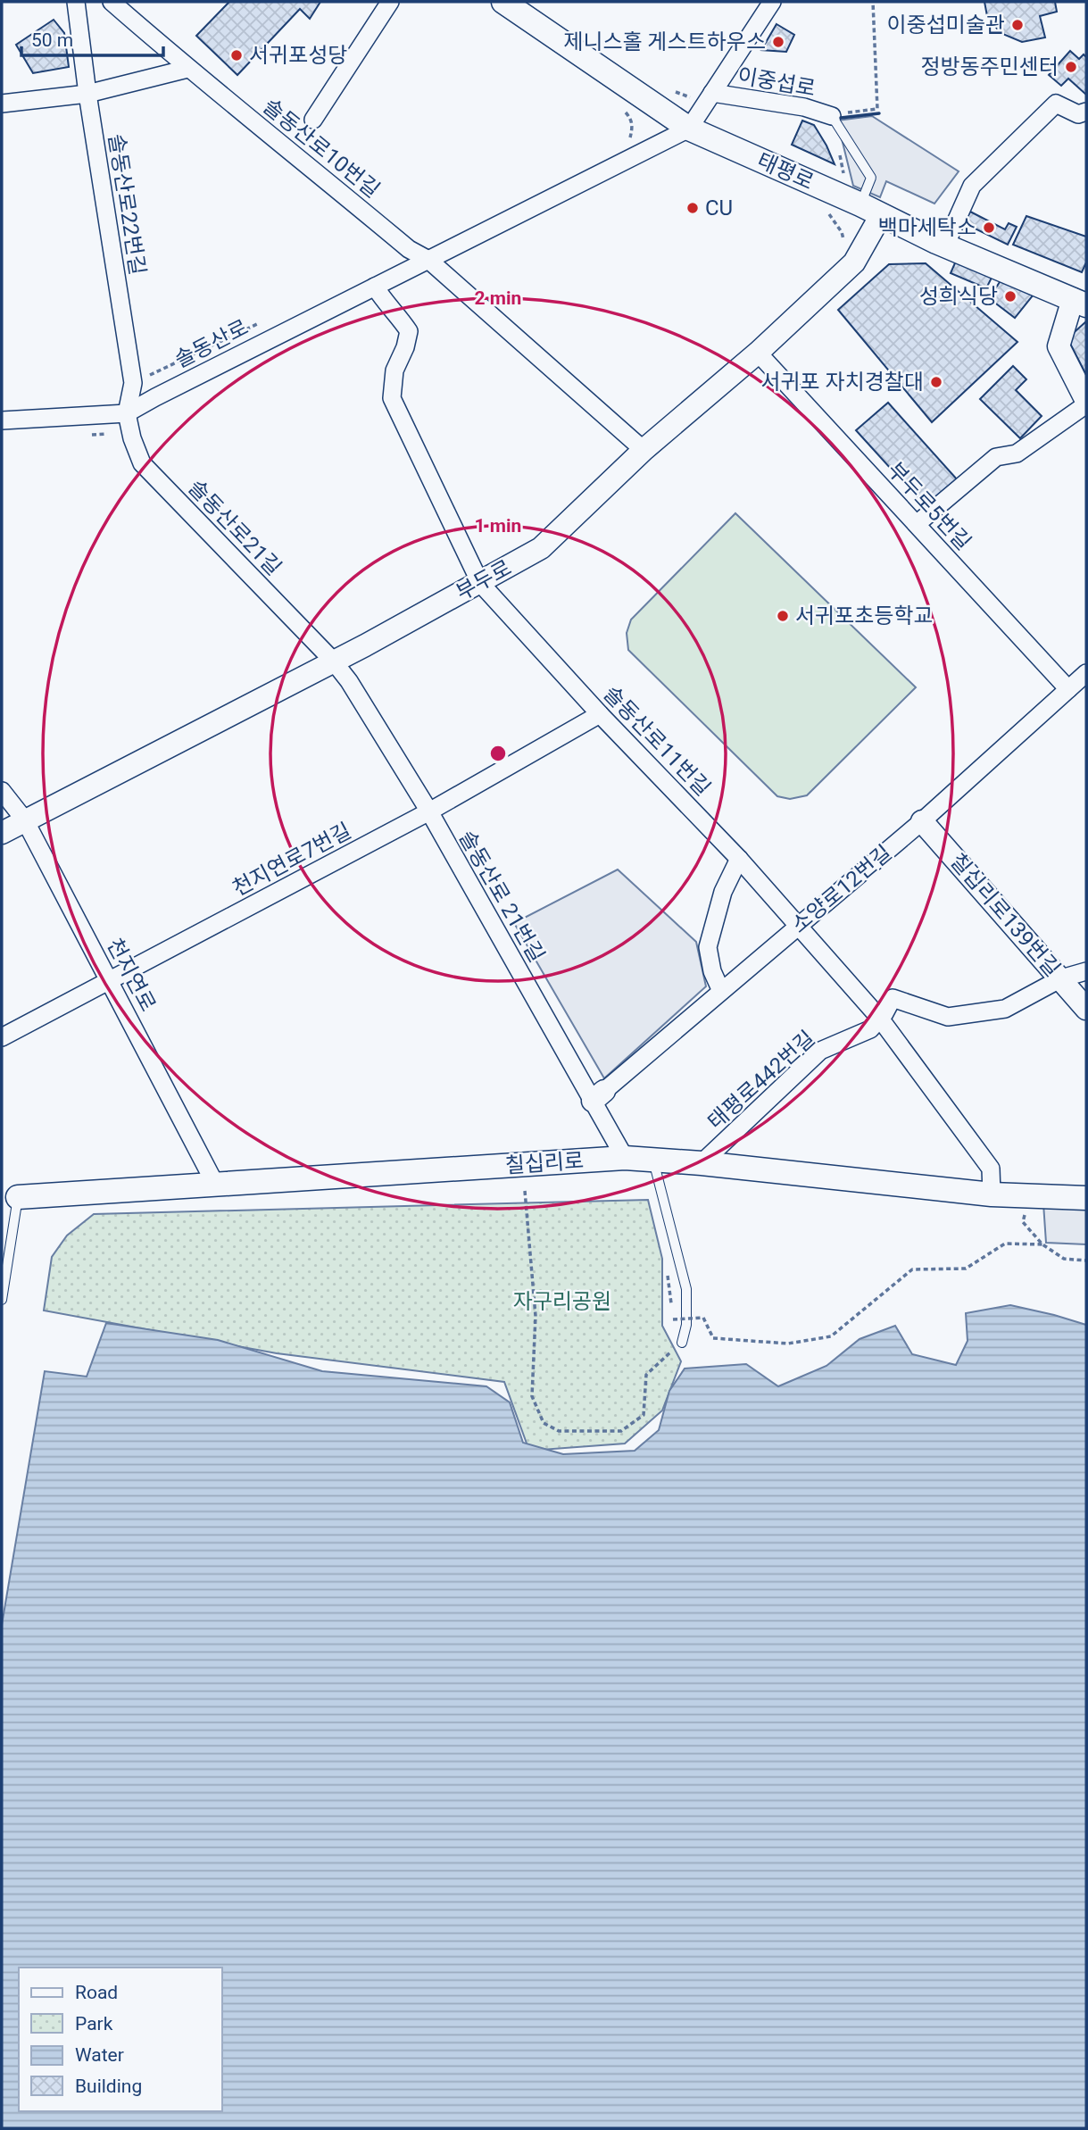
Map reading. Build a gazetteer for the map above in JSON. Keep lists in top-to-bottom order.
{
  "streets": {
    "main road": ["태평로", "칠십리로"],
    "street": [
      "이중섭로",
      "솔동산로10번길",
      "솔동산로22번길",
      "솔동산로",
      "부두로5번길",
      "솔동산로21길",
      "부두로",
      "솔동산로11번길",
      "천지연로7번길",
      "소양로12번길",
      "솔동산로 21번길",
      "칠십리로139번길",
      "천지연로",
      "태평로442번길"
    ]
  },
  "crossings": [
    ["이중섭로", "태평로"],
    ["이중섭로", "솔동산로"],
    ["솔동산로10번길", "솔동산로"],
    ["태평로", "솔동산로"],
    ["태평로", "부두로"],
    ["솔동산로22번길", "솔동산로"],
    ["솔동산로22번길", "솔동산로21길"],
    ["솔동산로", "솔동산로21길"],
    ["솔동산로", "솔동산로11번길"],
    ["부두로5번길", "부두로"],
    ["부두로5번길", "소양로12번길"],
    ["솔동산로21길", "부두로"],
    ["솔동산로21길", "솔동산로 21번길"],
    ["부두로", "솔동산로11번길"],
    ["부두로", "솔동산로 21번길"],
    ["부두로", "천지연로"],
    ["솔동산로11번길", "천지연로7번길"],
    ["솔동산로11번길", "소양로12번길"],
    ["솔동산로11번길", "태평로442번길"],
    ["솔동산로11번길", "칠십리로"],
    ["천지연로7번길", "솔동산로 21번길"],
    ["천지연로7번길", "천지연로"],
    ["소양로12번길", "솔동산로 21번길"],
    ["소양로12번길", "칠십리로139번길"],
    ["솔동산로 21번길", "칠십리로"],
    ["칠십리로139번길", "태평로442번길"],
    ["천지연로", "칠십리로"],
    ["태평로442번길", "칠십리로"]
  ],
  "parks": ["자구리공원"],
  "places": [
    "이중섭미술관",
    "제니스홀 게스트하우스",
    "서귀포성당",
    "정방동주민센터",
    "CU",
    "백마세탁소",
    "성희식당",
    "서귀포 자치경찰대",
    "서귀포초등학교"
  ],
  "legend": [
    "Road",
    "Park",
    "Water",
    "Building"
  ],
  "scale_bar": "50 m",
  "rings": ["2 min", "1 min"]
}
